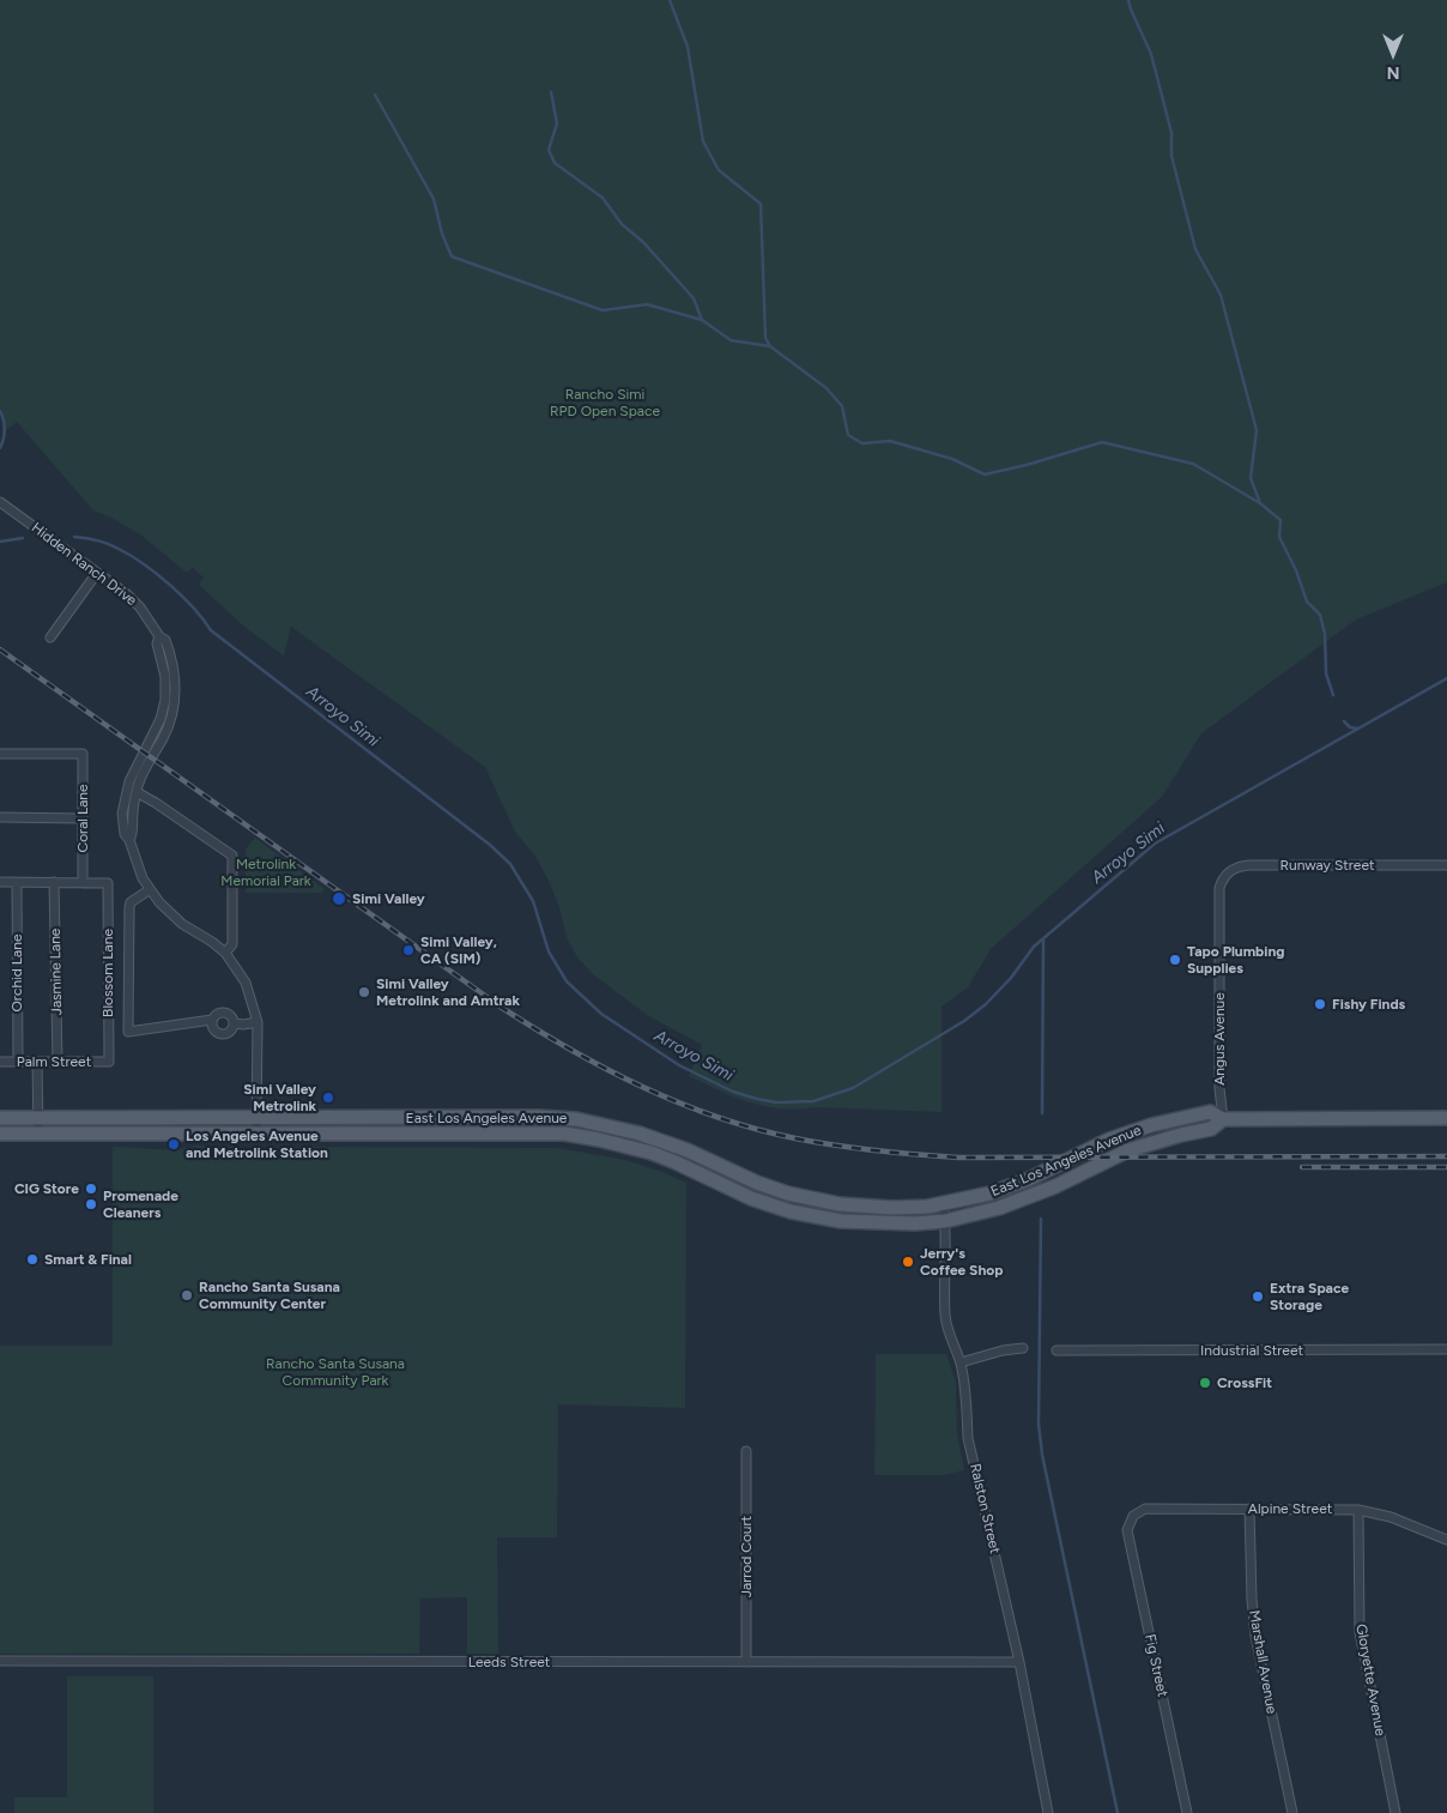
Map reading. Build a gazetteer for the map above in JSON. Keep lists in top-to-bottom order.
{
  "streets": {
    "main road": ["East Los Angeles Avenue"],
    "street": [
      "Hidden Ranch Drive",
      "Coral Lane",
      "Runway Street",
      "Jasmine Lane",
      "Orchid Lane",
      "Blossom Lane",
      "Angus Avenue",
      "Palm Street",
      "Industrial Street",
      "Ralston Street",
      "Alpine Street",
      "Jarrod Court",
      "Leeds Street",
      "Marshall Avenue",
      "Fig Street",
      "Gloryette Avenue"
    ]
  },
  "crossings": [
    ["Hidden Ranch Drive", "East Los Angeles Avenue"],
    ["Coral Lane", "Blossom Lane"],
    ["Runway Street", "Angus Avenue"],
    ["Jasmine Lane", "Palm Street"],
    ["Orchid Lane", "Palm Street"],
    ["Blossom Lane", "Palm Street"],
    ["Angus Avenue", "East Los Angeles Avenue"],
    ["East Los Angeles Avenue", "Ralston Street"],
    ["Ralston Street", "Leeds Street"],
    ["Alpine Street", "Marshall Avenue"],
    ["Alpine Street", "Fig Street"],
    ["Alpine Street", "Gloryette Avenue"],
    ["Jarrod Court", "Leeds Street"]
  ],
  "water": ["Arroyo Simi"],
  "parks": ["Rancho Simi RPD Open Space", "Metrolink Memorial Park", "Rancho Santa Susana Community Park"],
  "places": [
    "Simi Valley",
    "Simi Valley, CA (SIM)",
    "Tapo Plumbing Supplies",
    "Simi Valley Metrolink and Amtrak",
    "Fishy Finds",
    "Simi Valley Metrolink",
    "Los Angeles Avenue and Metrolink Station",
    "CIG Store",
    "Promenade Cleaners",
    "Smart & Final",
    "Jerry's Coffee Shop",
    "Rancho Santa Susana Community Center",
    "Extra Space Storage",
    "CrossFit"
  ],
  "north": "bottom"
}
